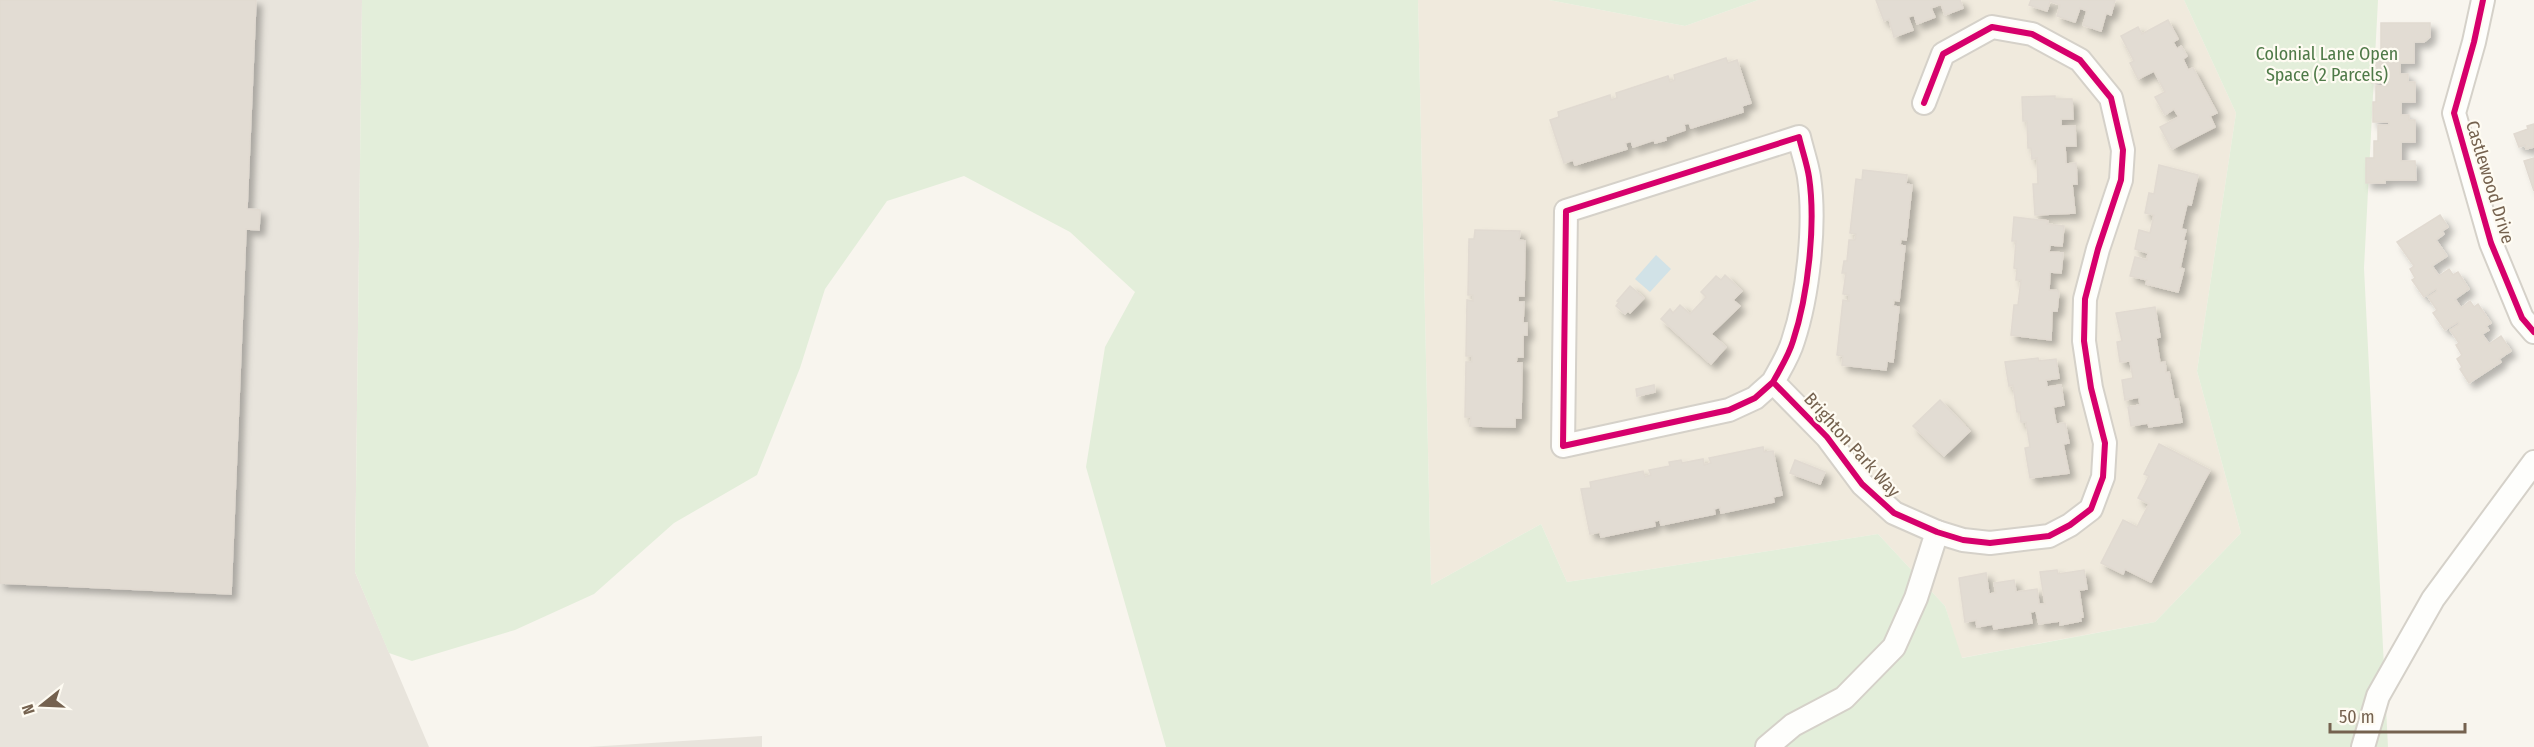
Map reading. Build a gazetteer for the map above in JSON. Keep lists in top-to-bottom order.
{
  "streets": {
    "street": ["Castlewood Drive", "Brighton Park Way"]
  },
  "parks": ["Colonial Lane Open Space (2 Parcels)"],
  "scale_bar": "50 m",
  "north": "left"
}
